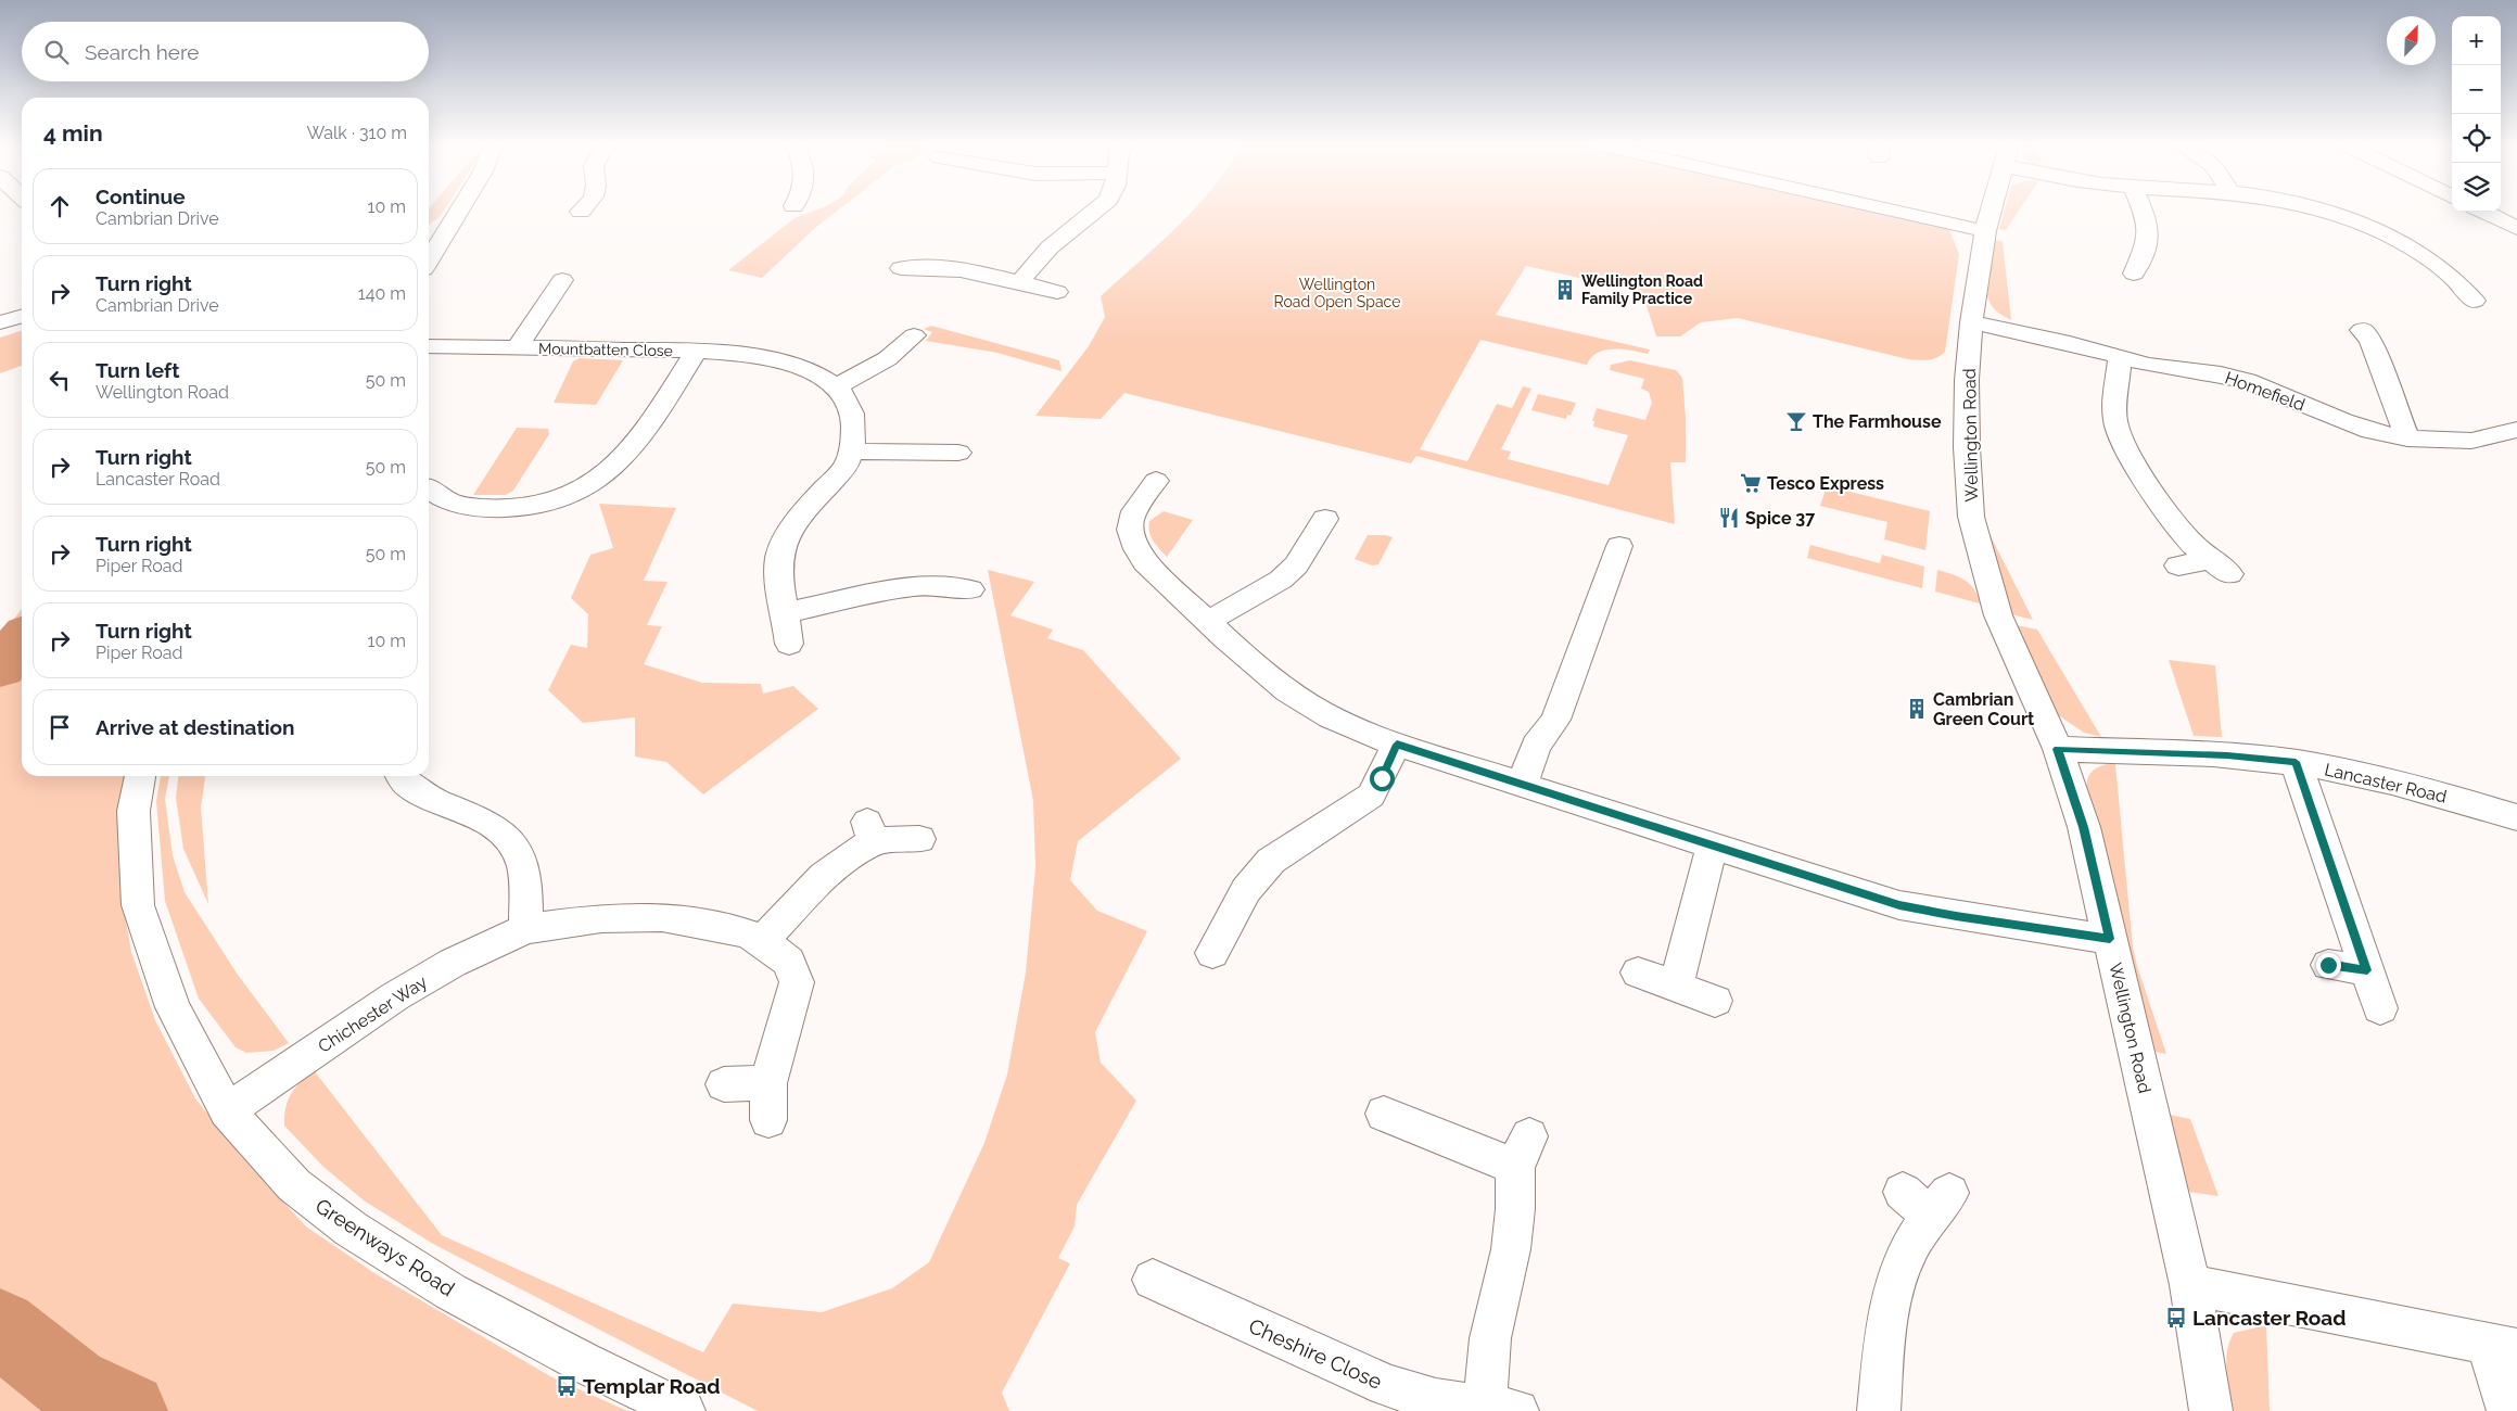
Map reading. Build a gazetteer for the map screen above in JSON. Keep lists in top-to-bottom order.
{
  "streets": {
    "street": [
      "Mountbatten Close",
      "Homefield",
      "Wellington Road",
      "Lancaster Road",
      "Chichester Way",
      "Greenways Road",
      "Cheshire Close"
    ]
  },
  "crossings": [
    ["Homefield", "Wellington Road"],
    ["Wellington Road", "Lancaster Road"],
    ["Chichester Way", "Greenways Road"]
  ],
  "parks": ["Wellington Road Open Space"],
  "places": {
    "building": ["Wellington Road Family Practice", "Cambrian Green Court"],
    "bar": ["The Farmhouse"],
    "supermarket": ["Tesco Express"],
    "restaurant": ["Spice 37"],
    "bus stop": ["Lancaster Road", "Templar Road"]
  },
  "north": "top right",
  "page": {
    "map_buttons": ["+", "−"],
    "search": "Search here",
    "heading": ["4 min", "Walk · 310 m"],
    "list": [
      ["Continue", "Cambrian Drive", "10 m"],
      ["Turn right", "Cambrian Drive", "140 m"],
      ["Turn left", "Wellington Road", "50 m"],
      ["Turn right", "Lancaster Road", "50 m"],
      ["Turn right", "Piper Road", "50 m"],
      ["Turn right", "Piper Road", "10 m"],
      "Arrive at destination"
    ]
  }
}
